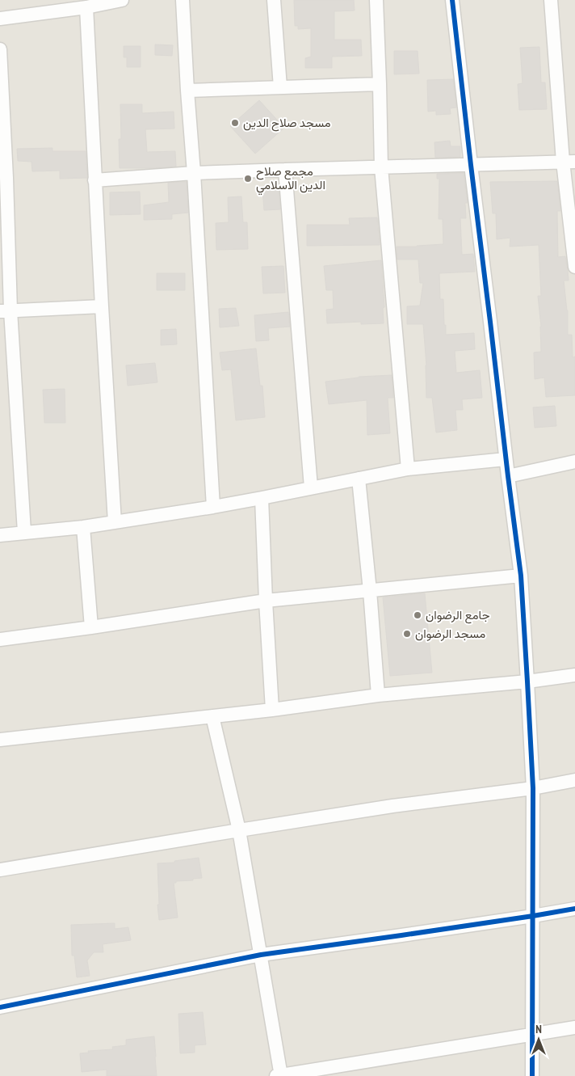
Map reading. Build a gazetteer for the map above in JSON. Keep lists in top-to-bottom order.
{
  "places": [
    "مسجد صلاح الدين",
    "مجمع صلاح الدين الاسلامي",
    "جامع الرضوان",
    "مسجد الرضوان"
  ],
  "north": "top"
}
